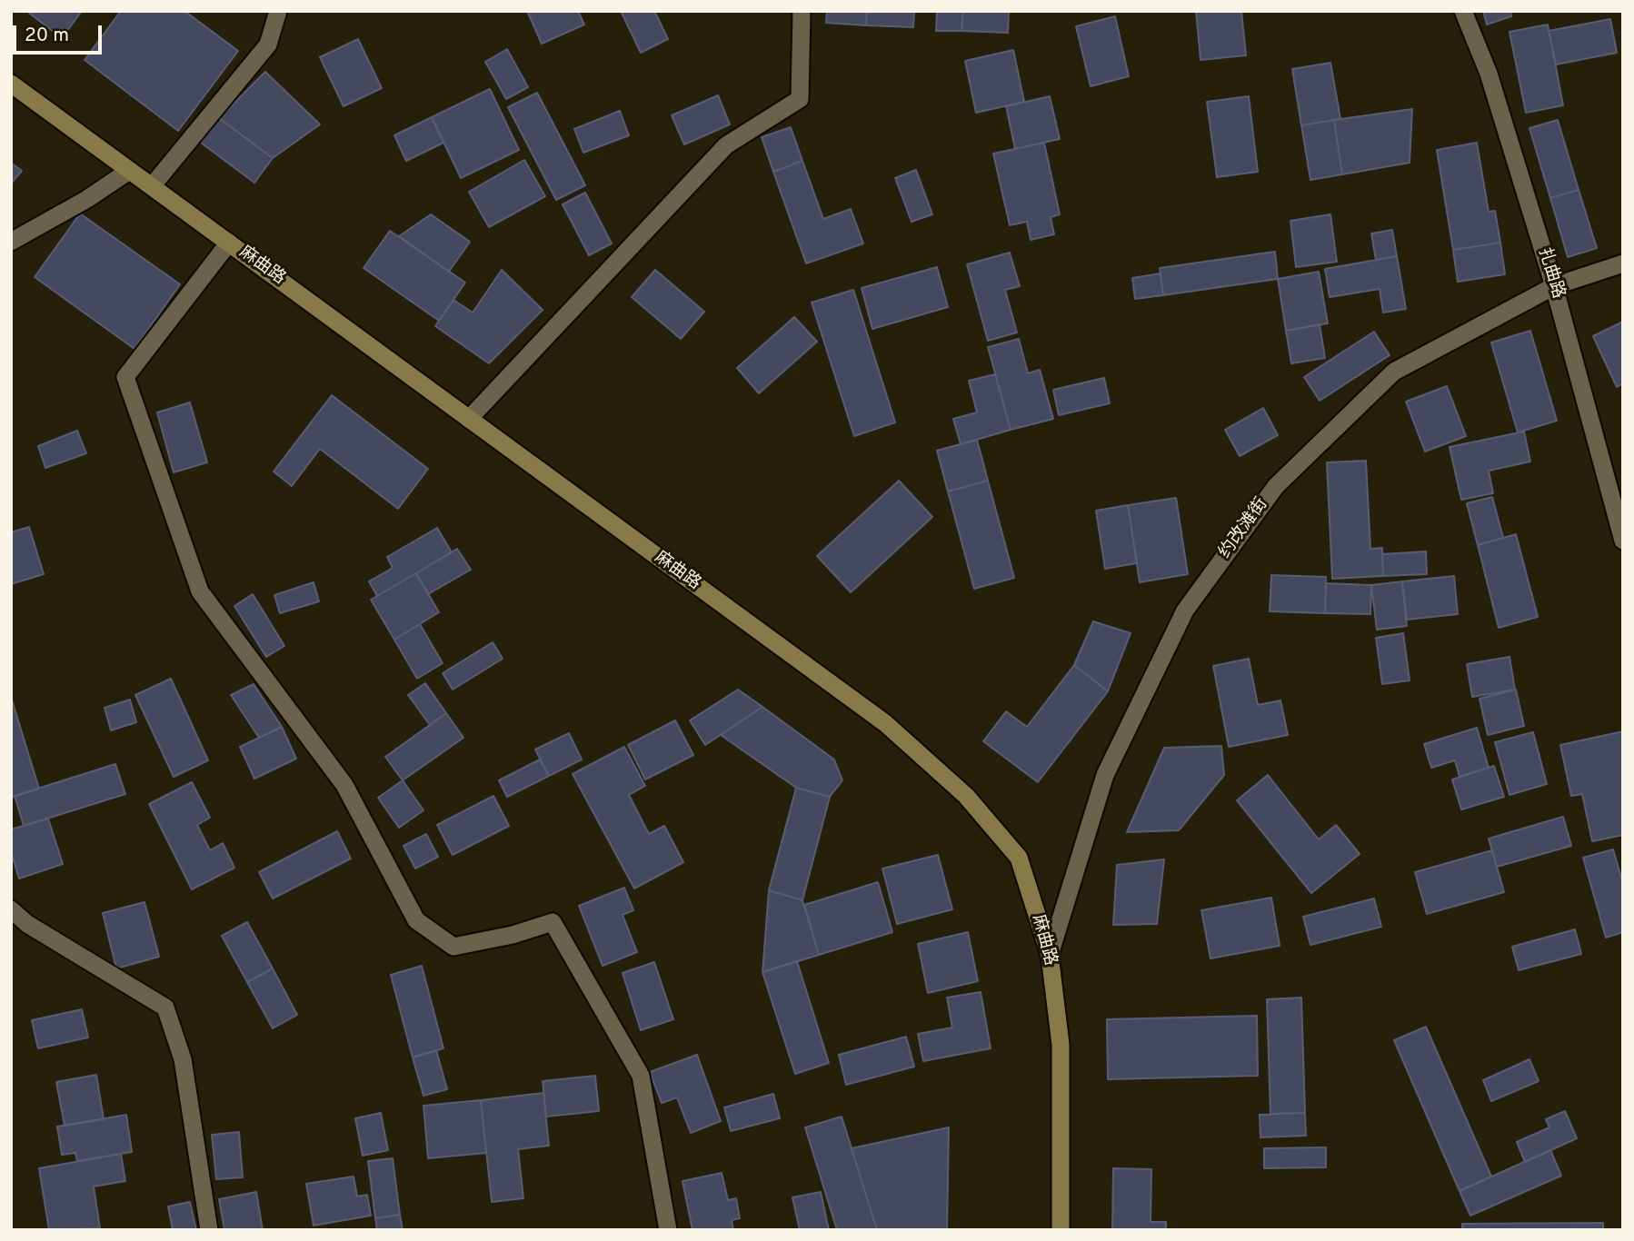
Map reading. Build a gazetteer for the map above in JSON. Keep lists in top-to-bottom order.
{
  "streets": {
    "main road": ["麻曲路"],
    "street": ["扎曲路", "约改滩街"]
  },
  "crossings": [
    ["麻曲路", "约改滩街"],
    ["扎曲路", "约改滩街"]
  ],
  "scale_bar": "20 m"
}
